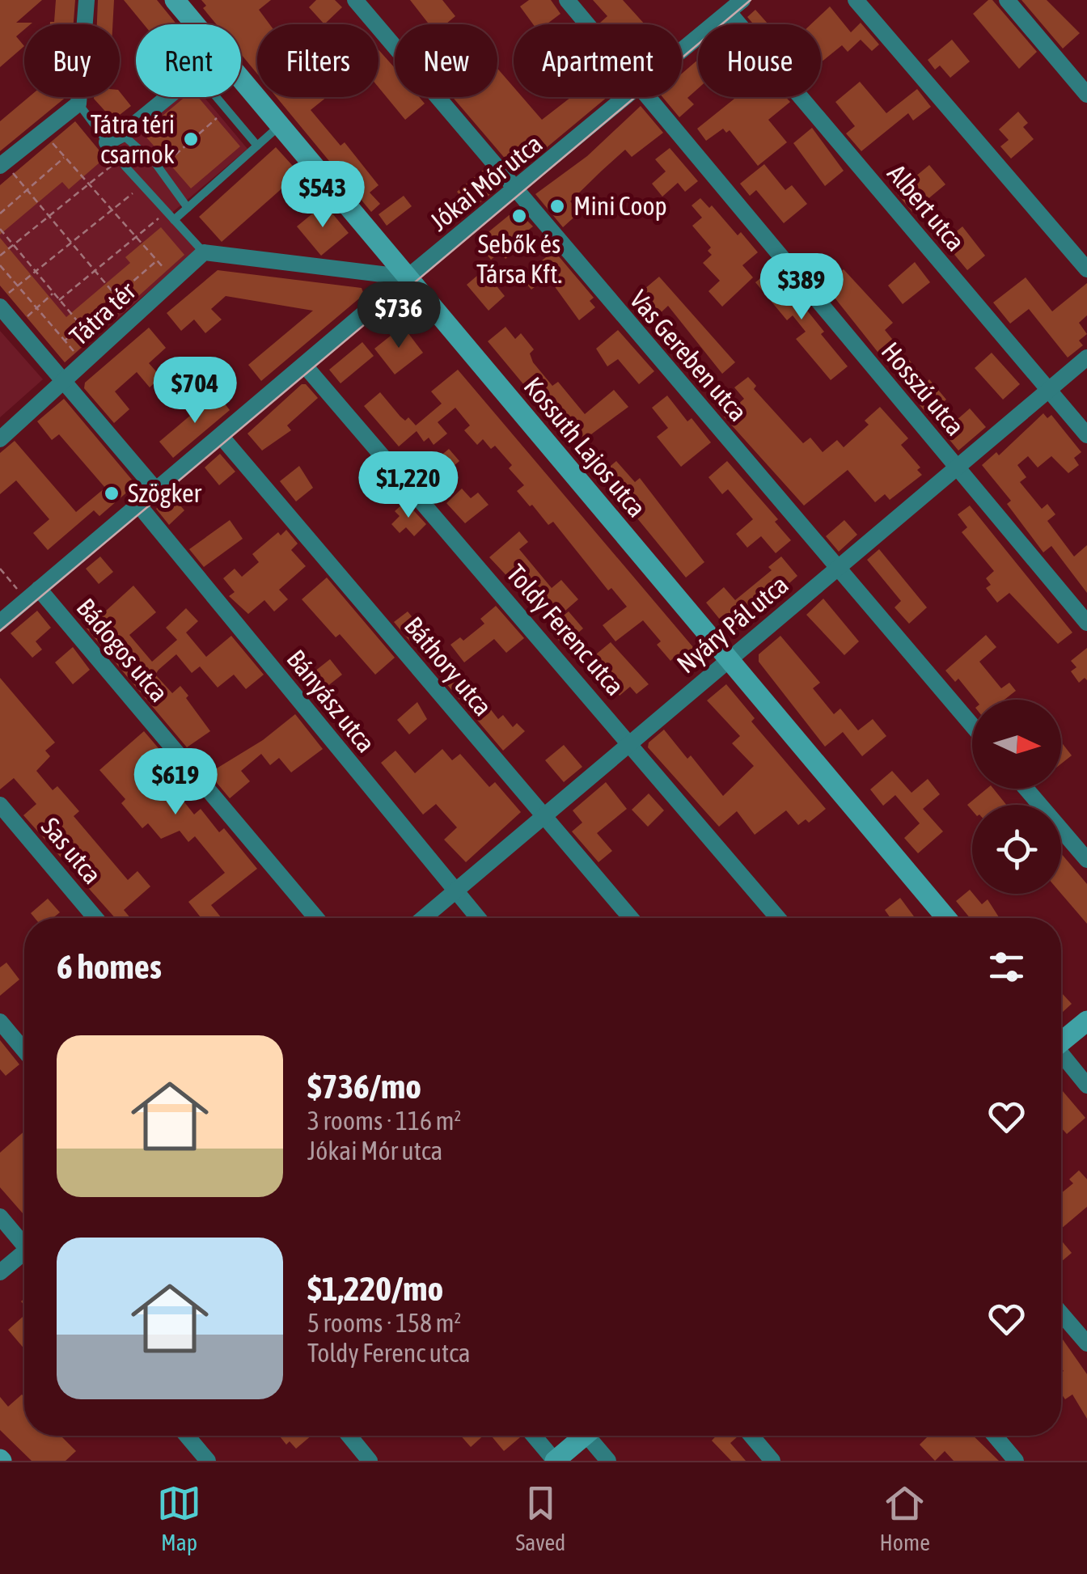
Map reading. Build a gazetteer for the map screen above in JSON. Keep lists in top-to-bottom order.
{
  "streets": {
    "street": [
      "Jókai Mór utca",
      "Albert utca",
      "Tátra tér",
      "Vas Gereben utca",
      "Hosszú utca",
      "Kossuth Lajos utca",
      "Nyáry Pál utca",
      "Toldy Ferenc utca",
      "Bádogos utca",
      "Báthory utca",
      "Bányász utca",
      "Sas utca"
    ]
  },
  "crossings": [
    ["Jókai Mór utca", "Albert utca"],
    ["Jókai Mór utca", "Vas Gereben utca"],
    ["Jókai Mór utca", "Kossuth Lajos utca"],
    ["Jókai Mór utca", "Toldy Ferenc utca"],
    ["Jókai Mór utca", "Bádogos utca"],
    ["Jókai Mór utca", "Báthory utca"],
    ["Jókai Mór utca", "Bányász utca"],
    ["Albert utca", "Nyáry Pál utca"],
    ["Vas Gereben utca", "Nyáry Pál utca"],
    ["Hosszú utca", "Nyáry Pál utca"],
    ["Kossuth Lajos utca", "Nyáry Pál utca"],
    ["Nyáry Pál utca", "Toldy Ferenc utca"],
    ["Nyáry Pál utca", "Báthory utca"],
    ["Nyáry Pál utca", "Bányász utca"]
  ],
  "places": [
    "Tátra téri csarnok",
    "Mini Coop",
    "Sebők és Társa Kft.",
    "Szögker"
  ],
  "north": "right",
  "page": {
    "chip": [
      "Buy",
      "Rent",
      "Filters",
      "New",
      "Apartment",
      "House"
    ],
    "price": [
      "$543",
      "$389",
      "$736",
      "$704",
      "$1,220",
      "$619"
    ],
    "heading": "6 homes",
    "list": [
      {
        "name": "$736/mo",
        "note": "3 rooms · 116 m² · Jókai Mór utca"
      },
      {
        "name": "$1,220/mo",
        "note": "5 rooms · 158 m² · Toldy Ferenc utca"
      }
    ],
    "tabs": ["Map", "Saved", "Home"]
  }
}
